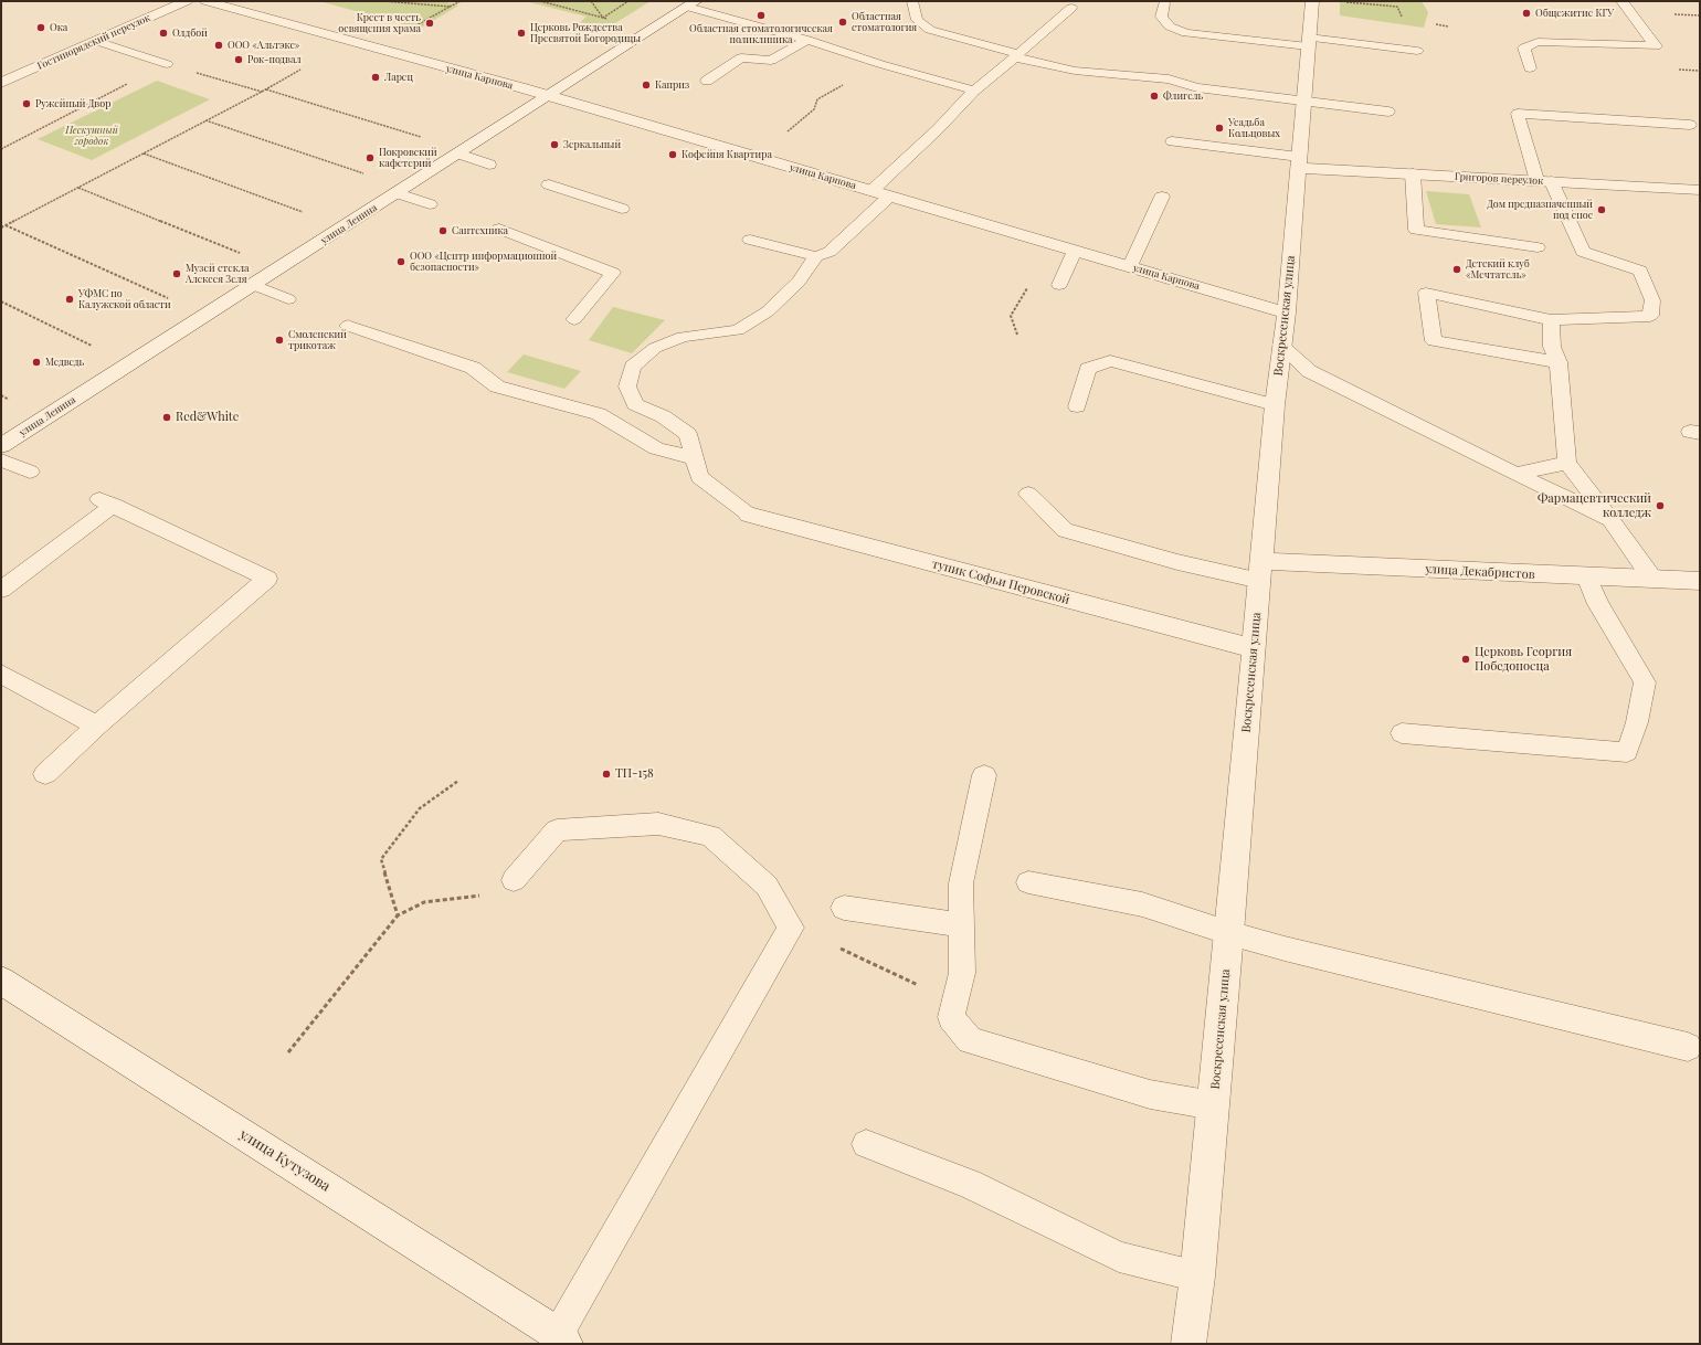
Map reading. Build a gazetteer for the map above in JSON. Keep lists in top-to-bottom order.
{
  "streets": {
    "street": [
      "Гостинорядский переулок",
      "улица Карпова",
      "Григоров переулок",
      "улица Ленина",
      "Воскресенская улица",
      "улица Декабристов",
      "тупик Софьи Перовской",
      "улица Кутузова"
    ]
  },
  "crossings": [
    ["улица Карпова", "улица Ленина"],
    ["улица Карпова", "Воскресенская улица"],
    ["Григоров переулок", "Воскресенская улица"],
    ["Воскресенская улица", "улица Декабристов"],
    ["Воскресенская улица", "тупик Софьи Перовской"]
  ],
  "parks": ["Нескушный городок"],
  "places": [
    "Общежитие КГУ",
    "Областная стоматологическая поликлиника",
    "Областная стоматология",
    "Крест в честь освящения храма",
    "Ока",
    "Олдбой",
    "Церковь Рождества Пресвятой Богородицы",
    "ООО «Альтэкс»",
    "Рок-подвал",
    "Ларец",
    "Каприз",
    "Флигель",
    "Ружейный Двор",
    "Усадьба Кольцовых",
    "Зеркальный",
    "Кофейня Квартира",
    "Покровский кафетерий",
    "Дом предназначенный под снос",
    "Сантехника",
    "ООО «Центр информационной безопасности»",
    "Детский клуб «Мечтатель»",
    "Музей стекла Алексея Зеля",
    "УФМС по Калужской области",
    "Смоленский трикотаж",
    "Медведь",
    "Red&White",
    "Фармацевтический колледж",
    "Церковь Георгия Победоносца",
    "ТП-158"
  ]
}
